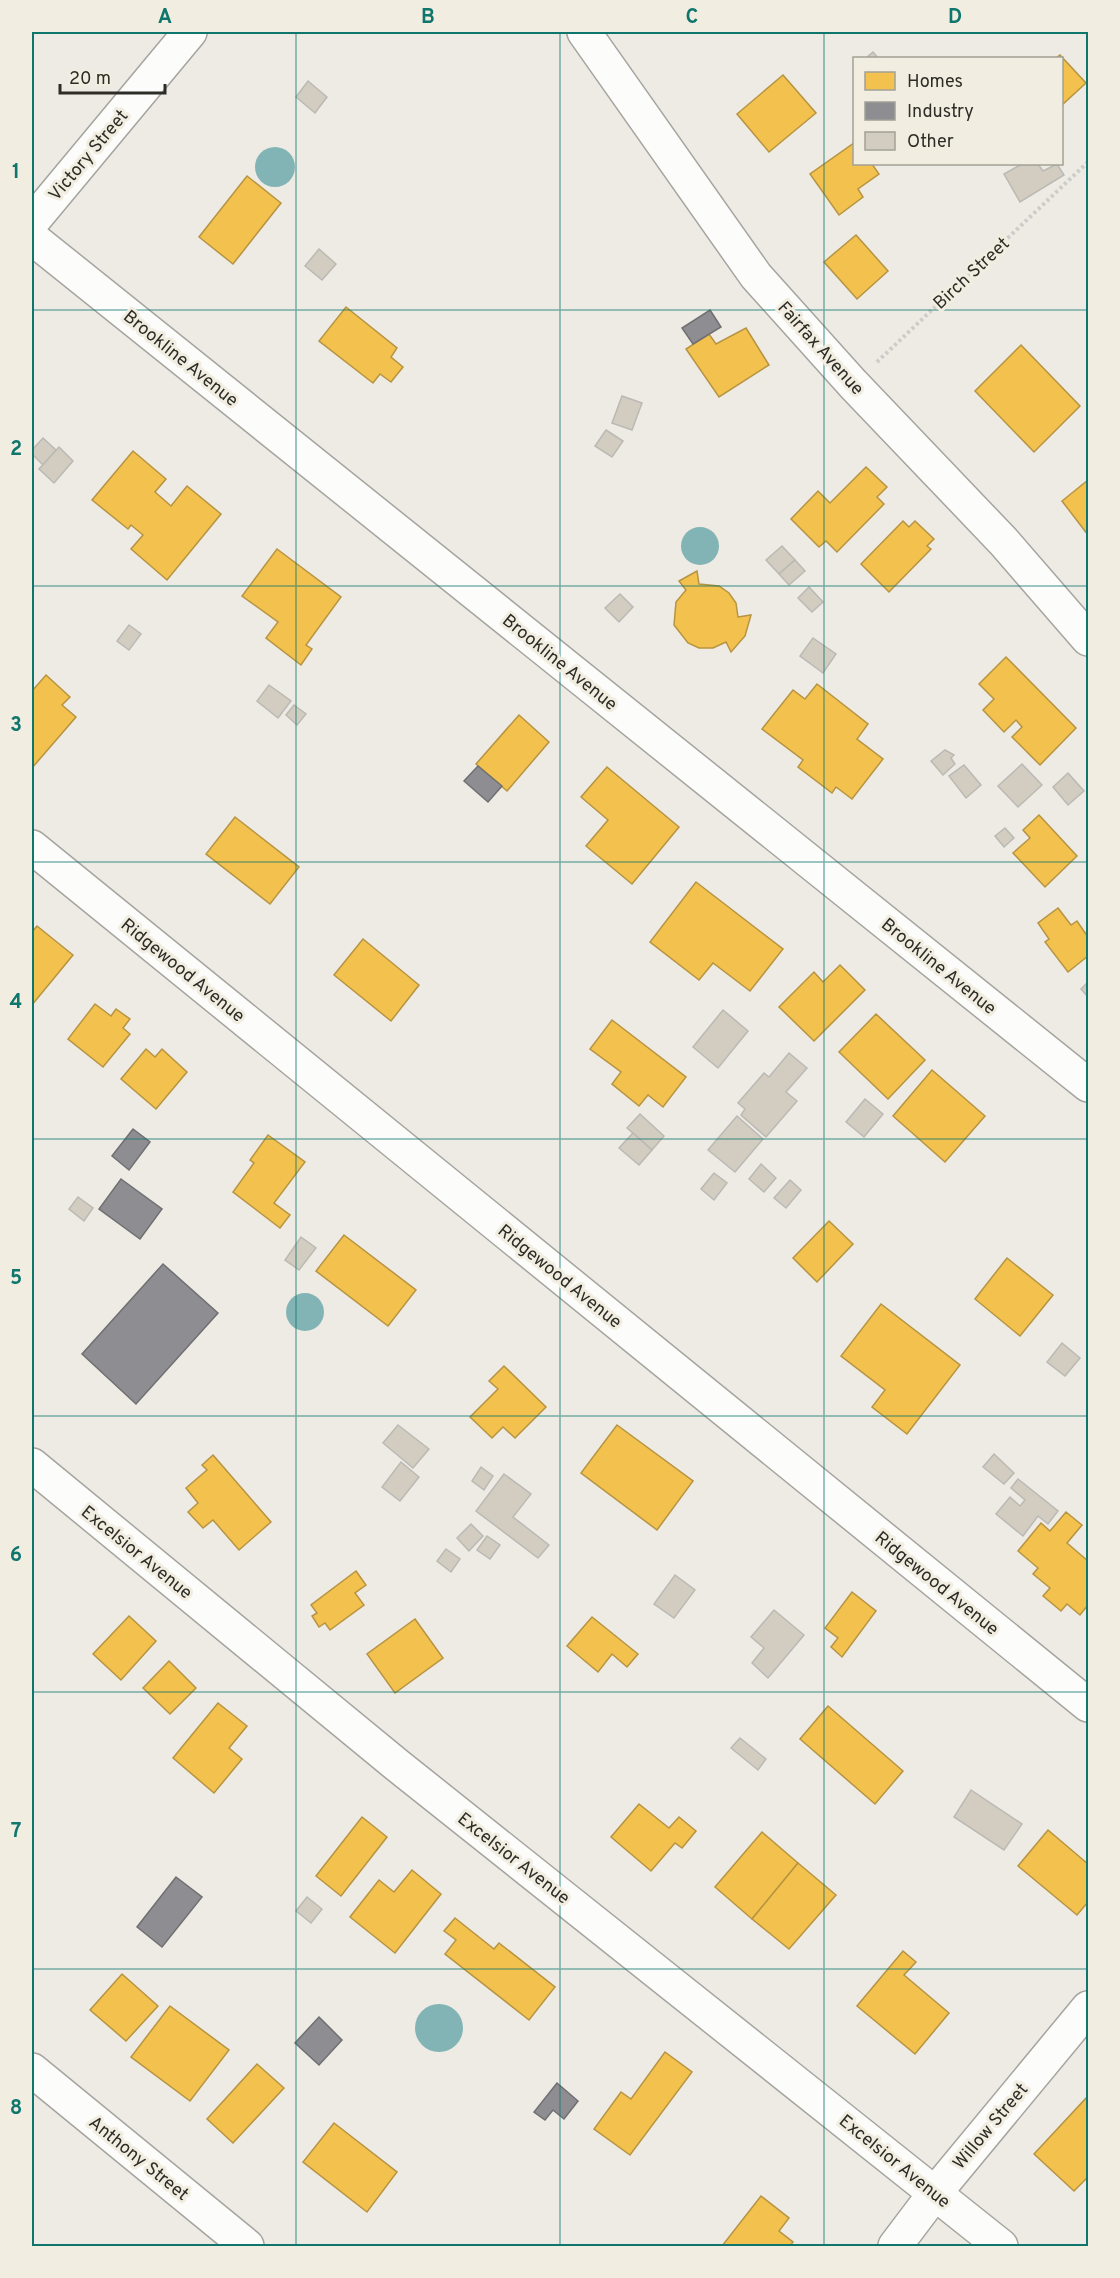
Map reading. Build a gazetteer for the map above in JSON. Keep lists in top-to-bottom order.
{
  "streets": {
    "street": [
      "Victory Street",
      "Fairfax Avenue",
      "Brookline Avenue",
      "Ridgewood Avenue",
      "Excelsior Avenue",
      "Willow Street",
      "Anthony Street"
    ],
    "path": ["Birch Street"]
  },
  "crossings": [
    ["Birch Street", "Fairfax Avenue"],
    ["Excelsior Avenue", "Willow Street"]
  ],
  "legend": ["Homes", "Industry", "Other"],
  "scale_bar": "20 m",
  "grid": {
    "columns": [
      "A",
      "B",
      "C",
      "D"
    ],
    "rows": [
      "1",
      "2",
      "3",
      "4",
      "5",
      "6",
      "7",
      "8"
    ]
  }
}
